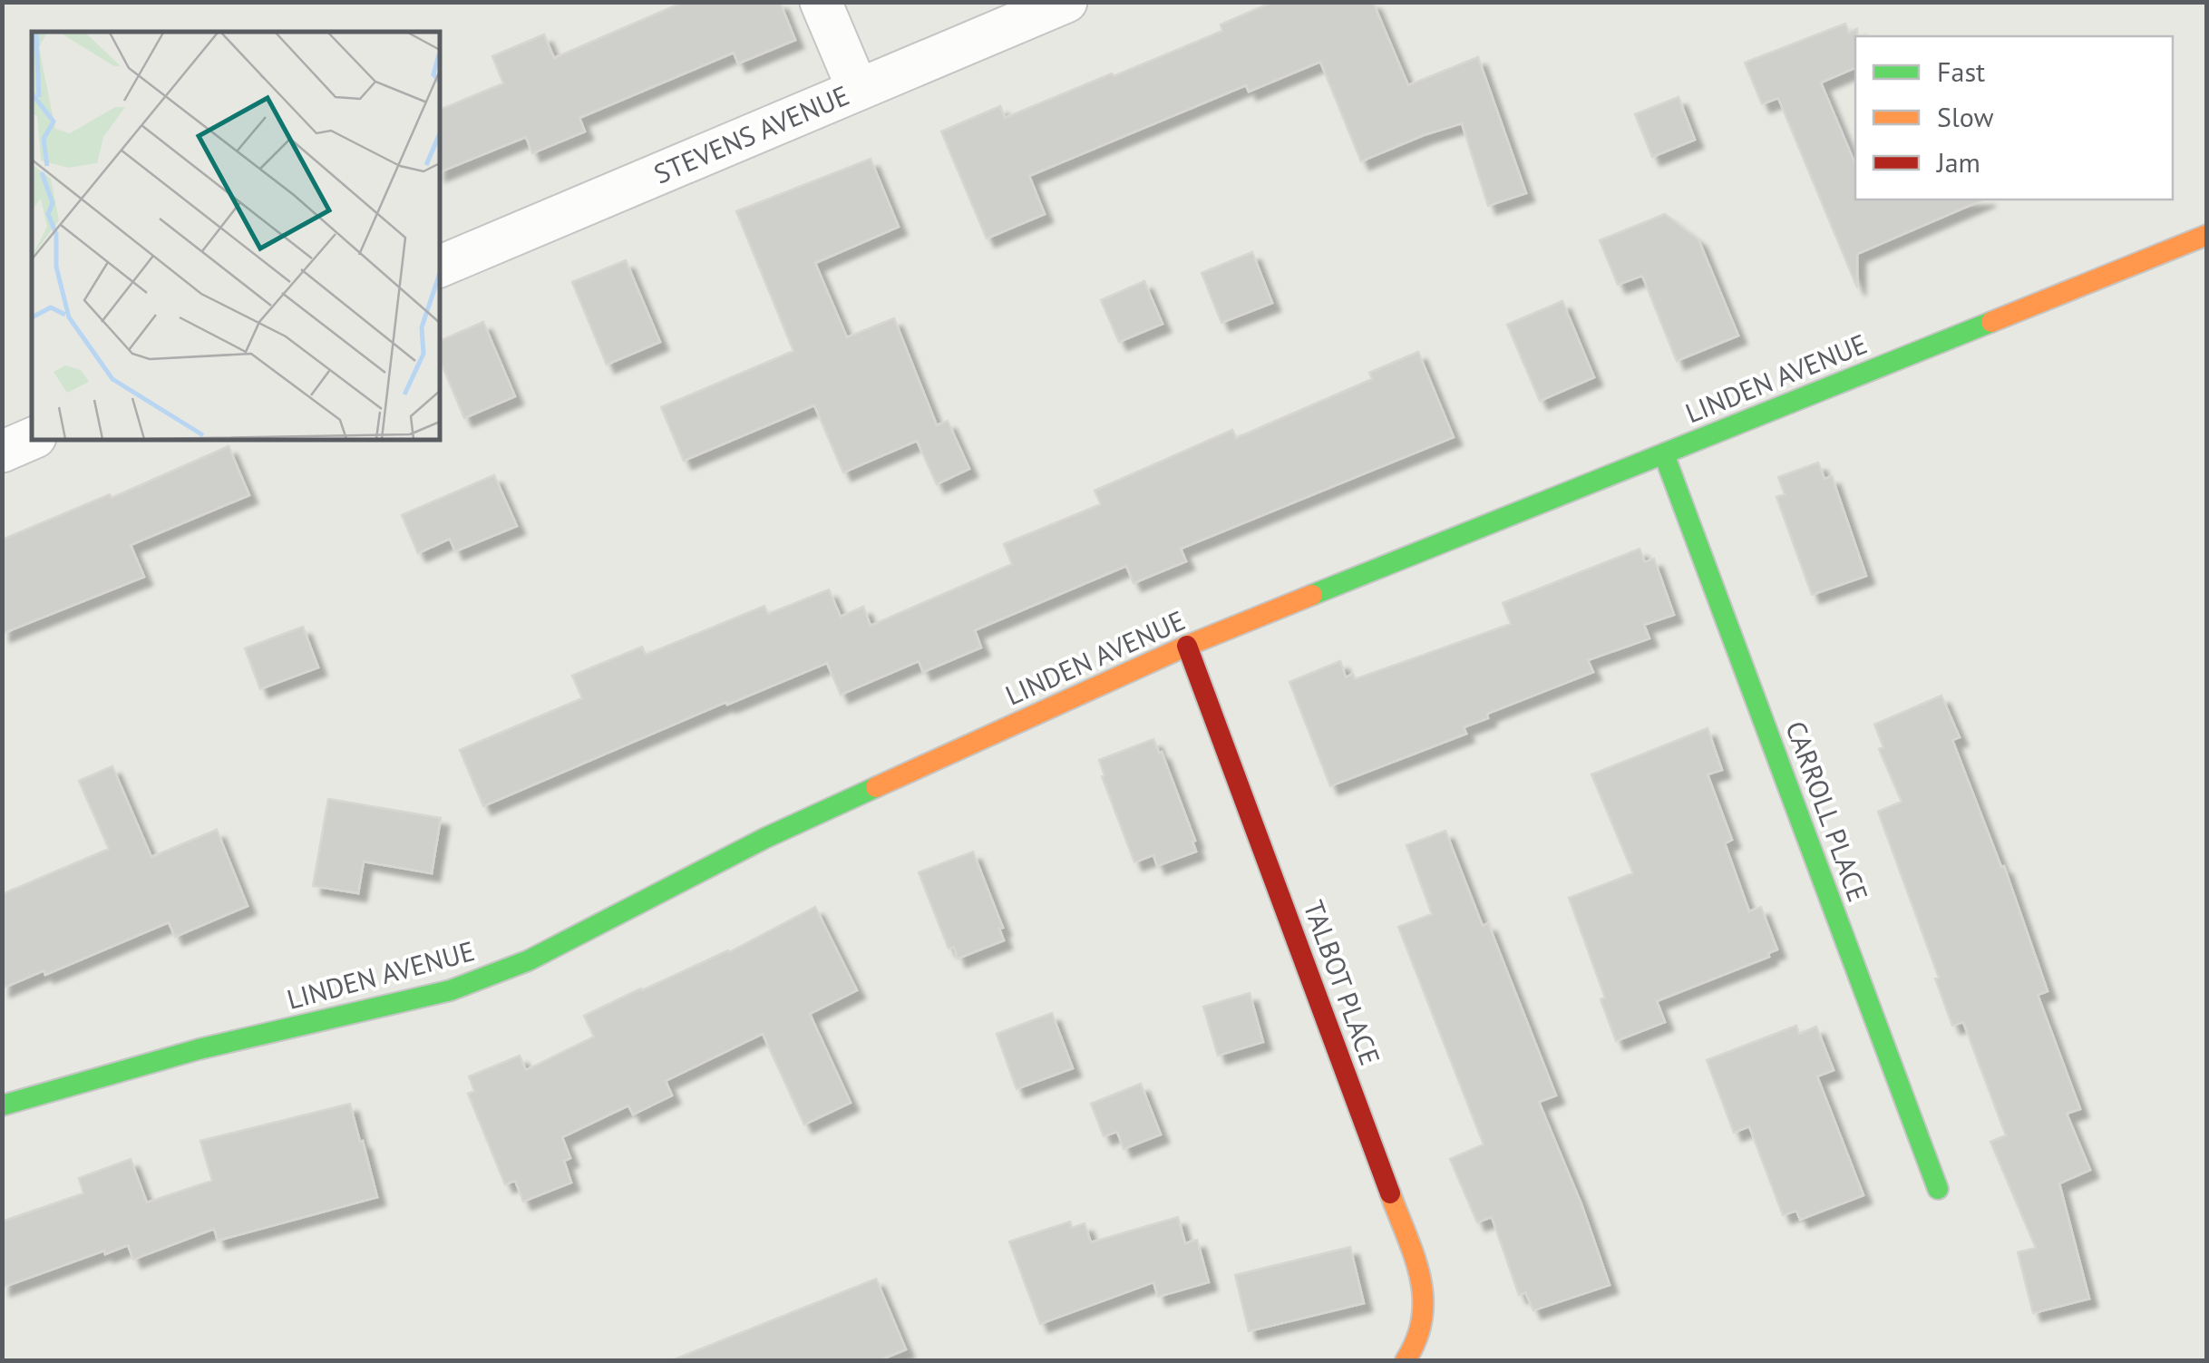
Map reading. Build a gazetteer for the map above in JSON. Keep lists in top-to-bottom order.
{
  "streets": {
    "street": [
      "STEVENS AVENUE",
      "LINDEN AVENUE",
      "CARROLL PLACE",
      "TALBOT PLACE"
    ]
  },
  "crossings": [
    ["LINDEN AVENUE", "CARROLL PLACE"],
    ["LINDEN AVENUE", "TALBOT PLACE"]
  ],
  "legend": ["Fast", "Slow", "Jam"]
}
